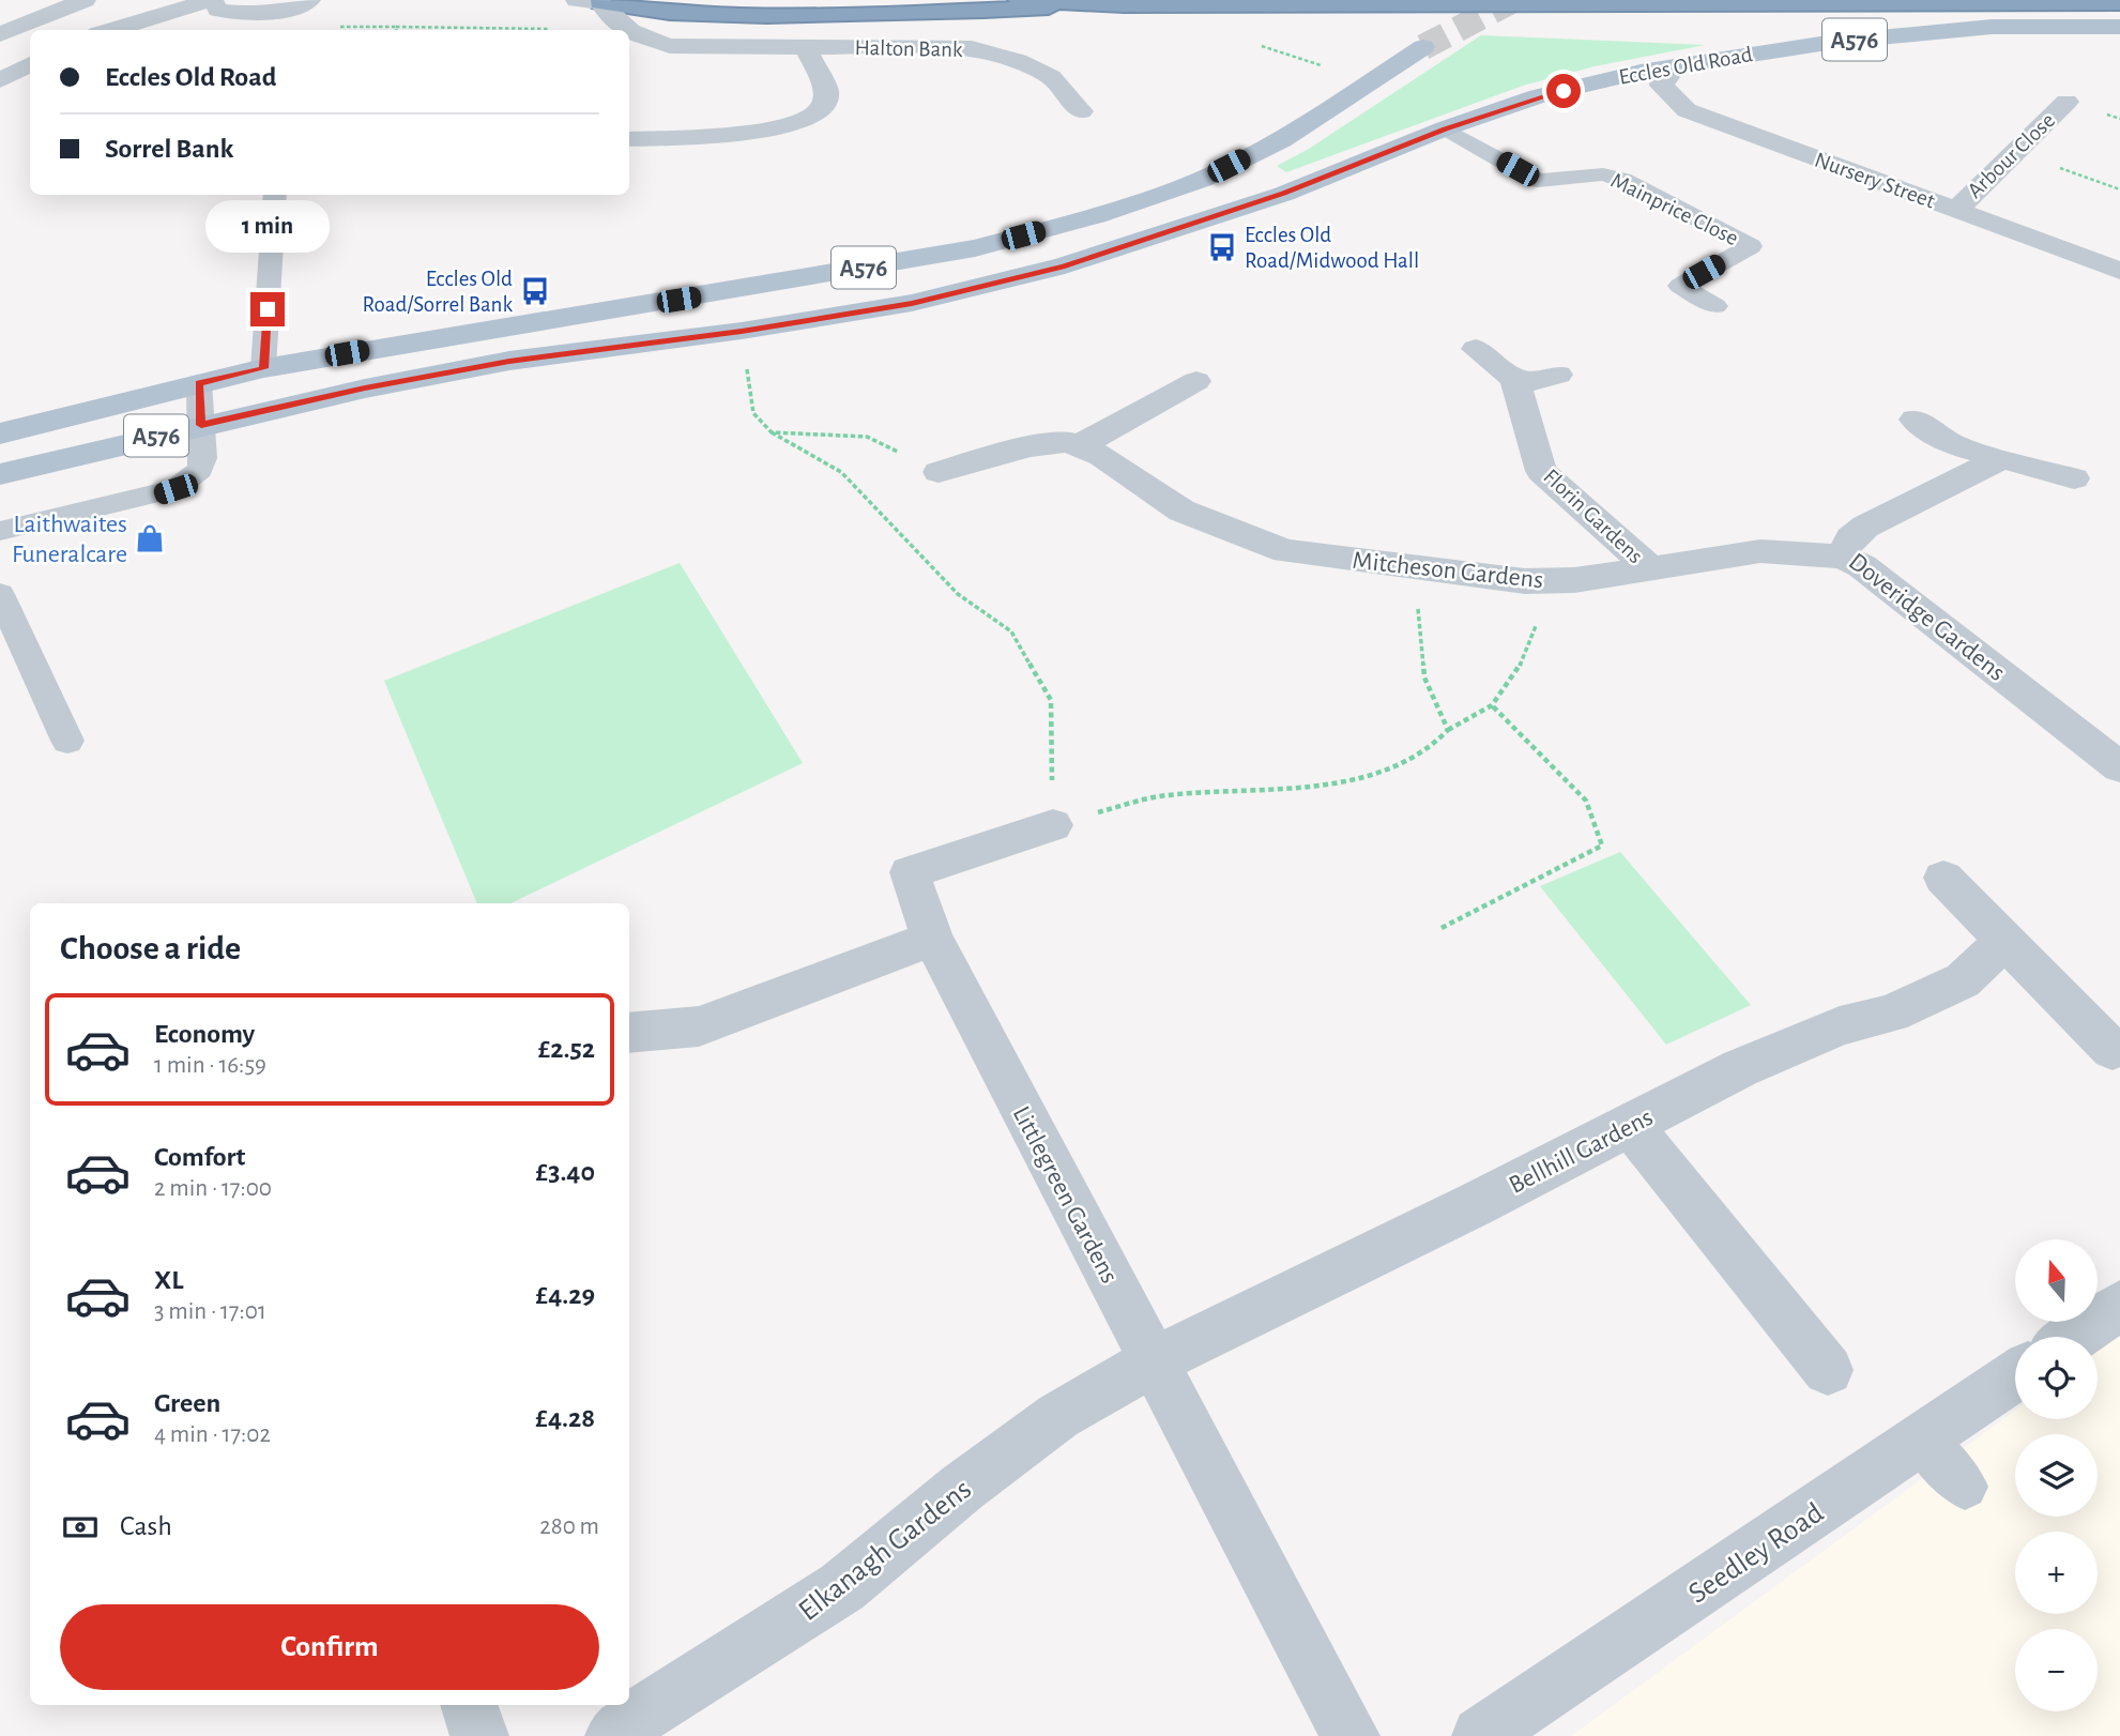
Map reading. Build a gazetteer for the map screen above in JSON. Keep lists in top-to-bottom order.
{
  "streets": {
    "main road": ["A576", "Eccles Old Road"],
    "street": [
      "Halton Bank",
      "Arbour Close",
      "Nursery Street",
      "Florin Gardens",
      "Mitcheson Gardens",
      "Doveridge Gardens",
      "Bellhill Gardens",
      "Littlegreen Gardens",
      "Elkanagh Gardens",
      "Seedley Road"
    ],
    "lane": ["Mainprice Close"]
  },
  "crossings": [
    ["Eccles Old Road", "Nursery Street"],
    ["Eccles Old Road", "Mainprice Close"],
    ["Arbour Close", "Nursery Street"],
    ["Florin Gardens", "Mitcheson Gardens"],
    ["Mitcheson Gardens", "Doveridge Gardens"],
    ["Bellhill Gardens", "Littlegreen Gardens"],
    ["Bellhill Gardens", "Elkanagh Gardens"],
    ["Littlegreen Gardens", "Elkanagh Gardens"]
  ],
  "places": {
    "bus stop": ["Eccles Old Road/Midwood Hall", "Eccles Old Road/Sorrel Bank"],
    "shop": ["Laithwaites Funeralcare"]
  },
  "north": "top",
  "page": {
    "banner": ["Eccles Old Road", "Sorrel Bank"],
    "bubble": "1 min",
    "heading": "Choose a ride",
    "list": [
      {
        "name": "Economy",
        "note": "1 min · 16:59",
        "value": "£2.52"
      },
      {
        "name": "Comfort",
        "note": "2 min · 17:00",
        "value": "£3.40"
      },
      {
        "name": "XL",
        "note": "3 min · 17:01",
        "value": "£4.29"
      },
      {
        "name": "Green",
        "note": "4 min · 17:02",
        "value": "£4.28"
      }
    ],
    "map_buttons": ["+", "−"],
    "pay": ["Cash", "280 m"],
    "buttons": "Confirm"
  }
}
